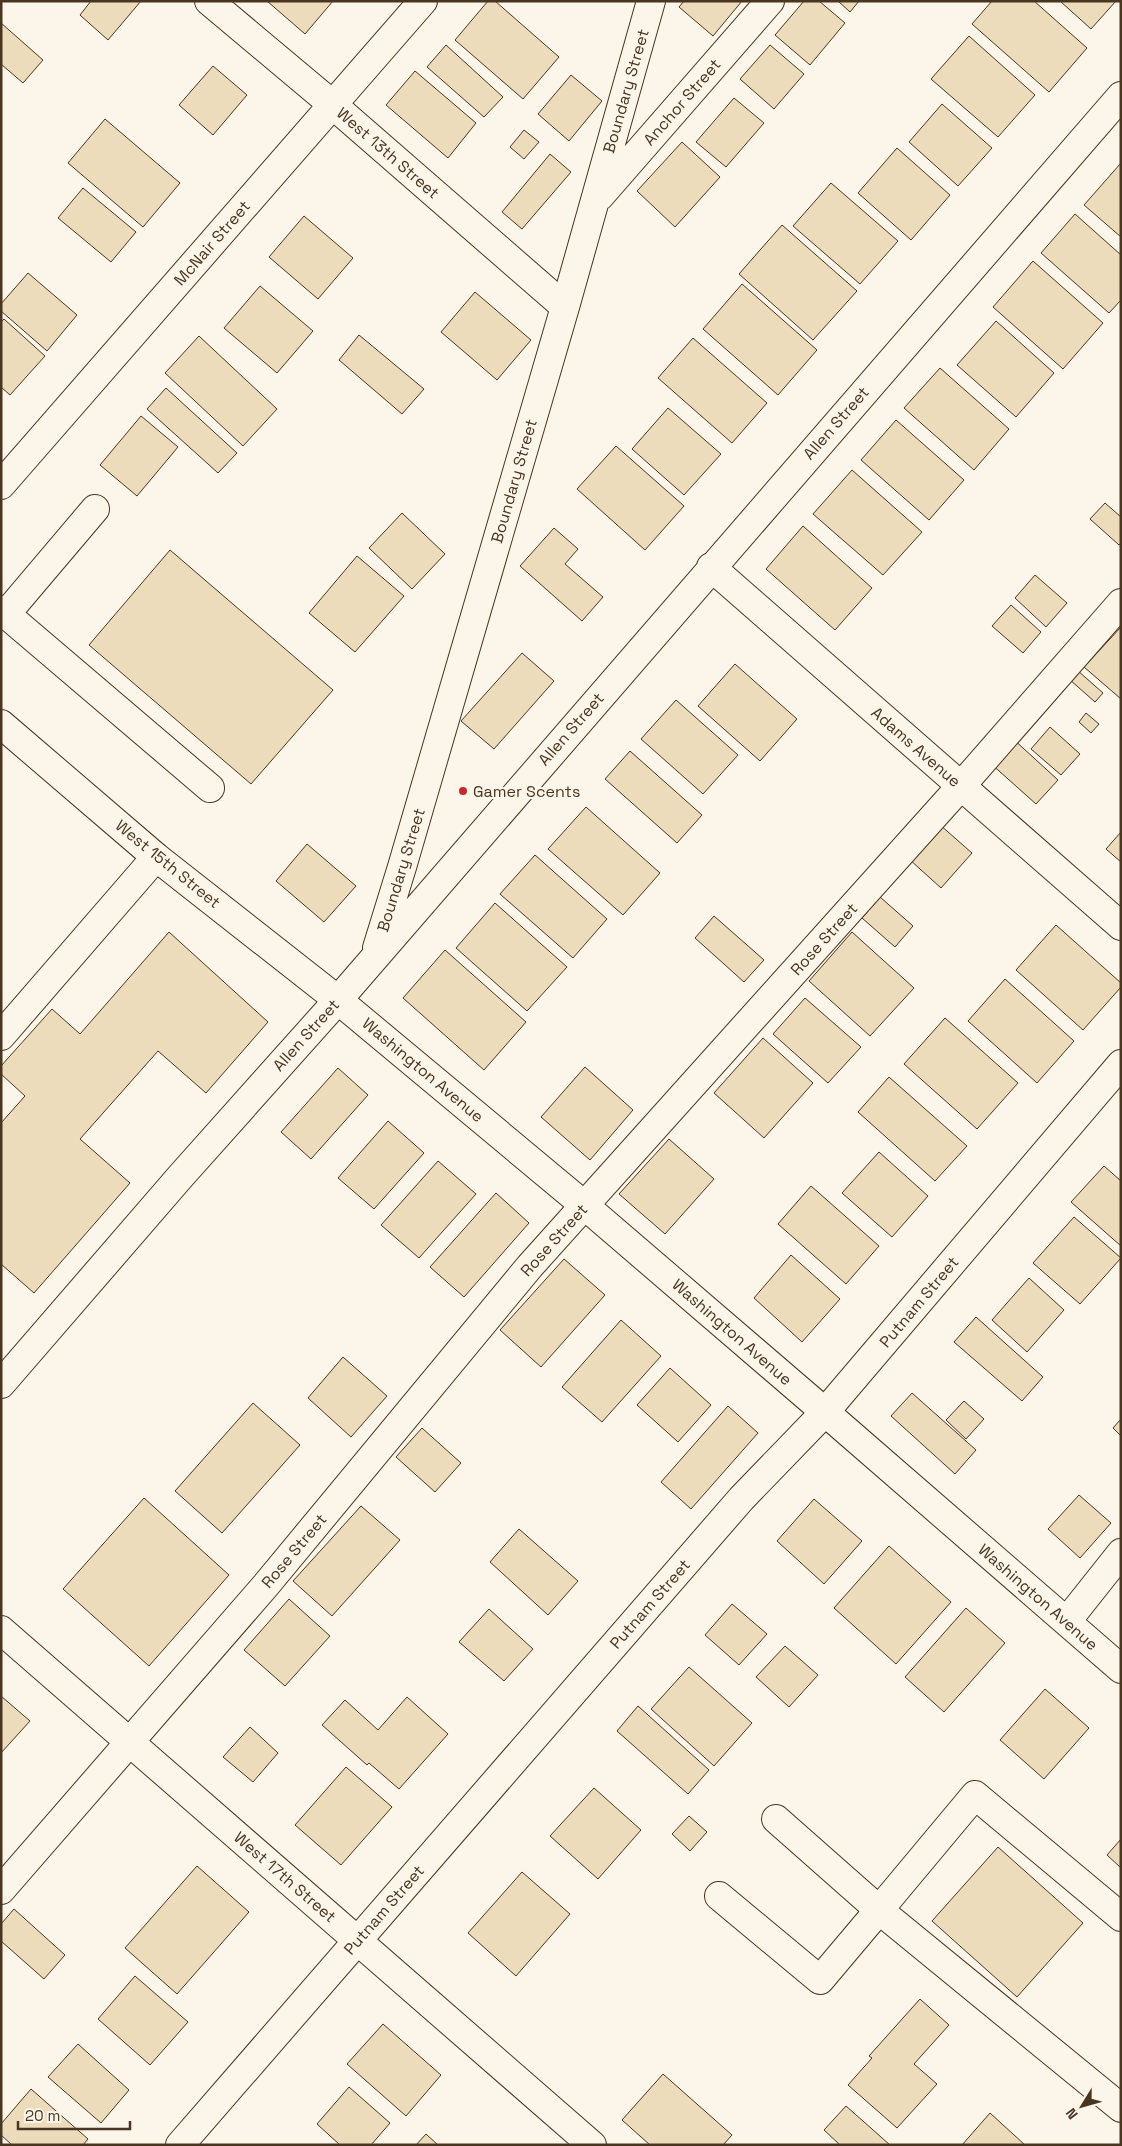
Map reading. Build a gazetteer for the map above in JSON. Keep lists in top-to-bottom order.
{
  "streets": {
    "street": [
      "Boundary Street",
      "Anchor Street",
      "West 13th Street",
      "McNair Street",
      "Allen Street",
      "Adams Avenue",
      "West 15th Street",
      "Rose Street",
      "Washington Avenue",
      "Putnam Street",
      "West 17th Street"
    ]
  },
  "crossings": [
    ["Boundary Street", "Anchor Street"],
    ["Boundary Street", "West 13th Street"],
    ["Boundary Street", "Allen Street"],
    ["West 13th Street", "McNair Street"],
    ["Allen Street", "Adams Avenue"],
    ["Allen Street", "West 15th Street"],
    ["Allen Street", "Washington Avenue"],
    ["Adams Avenue", "Rose Street"],
    ["West 15th Street", "Washington Avenue"],
    ["Rose Street", "Washington Avenue"],
    ["Rose Street", "West 17th Street"],
    ["Washington Avenue", "Putnam Street"],
    ["Putnam Street", "West 17th Street"]
  ],
  "places": ["Gamer Scents"],
  "scale_bar": "20 m",
  "north": "bottom left"
}
